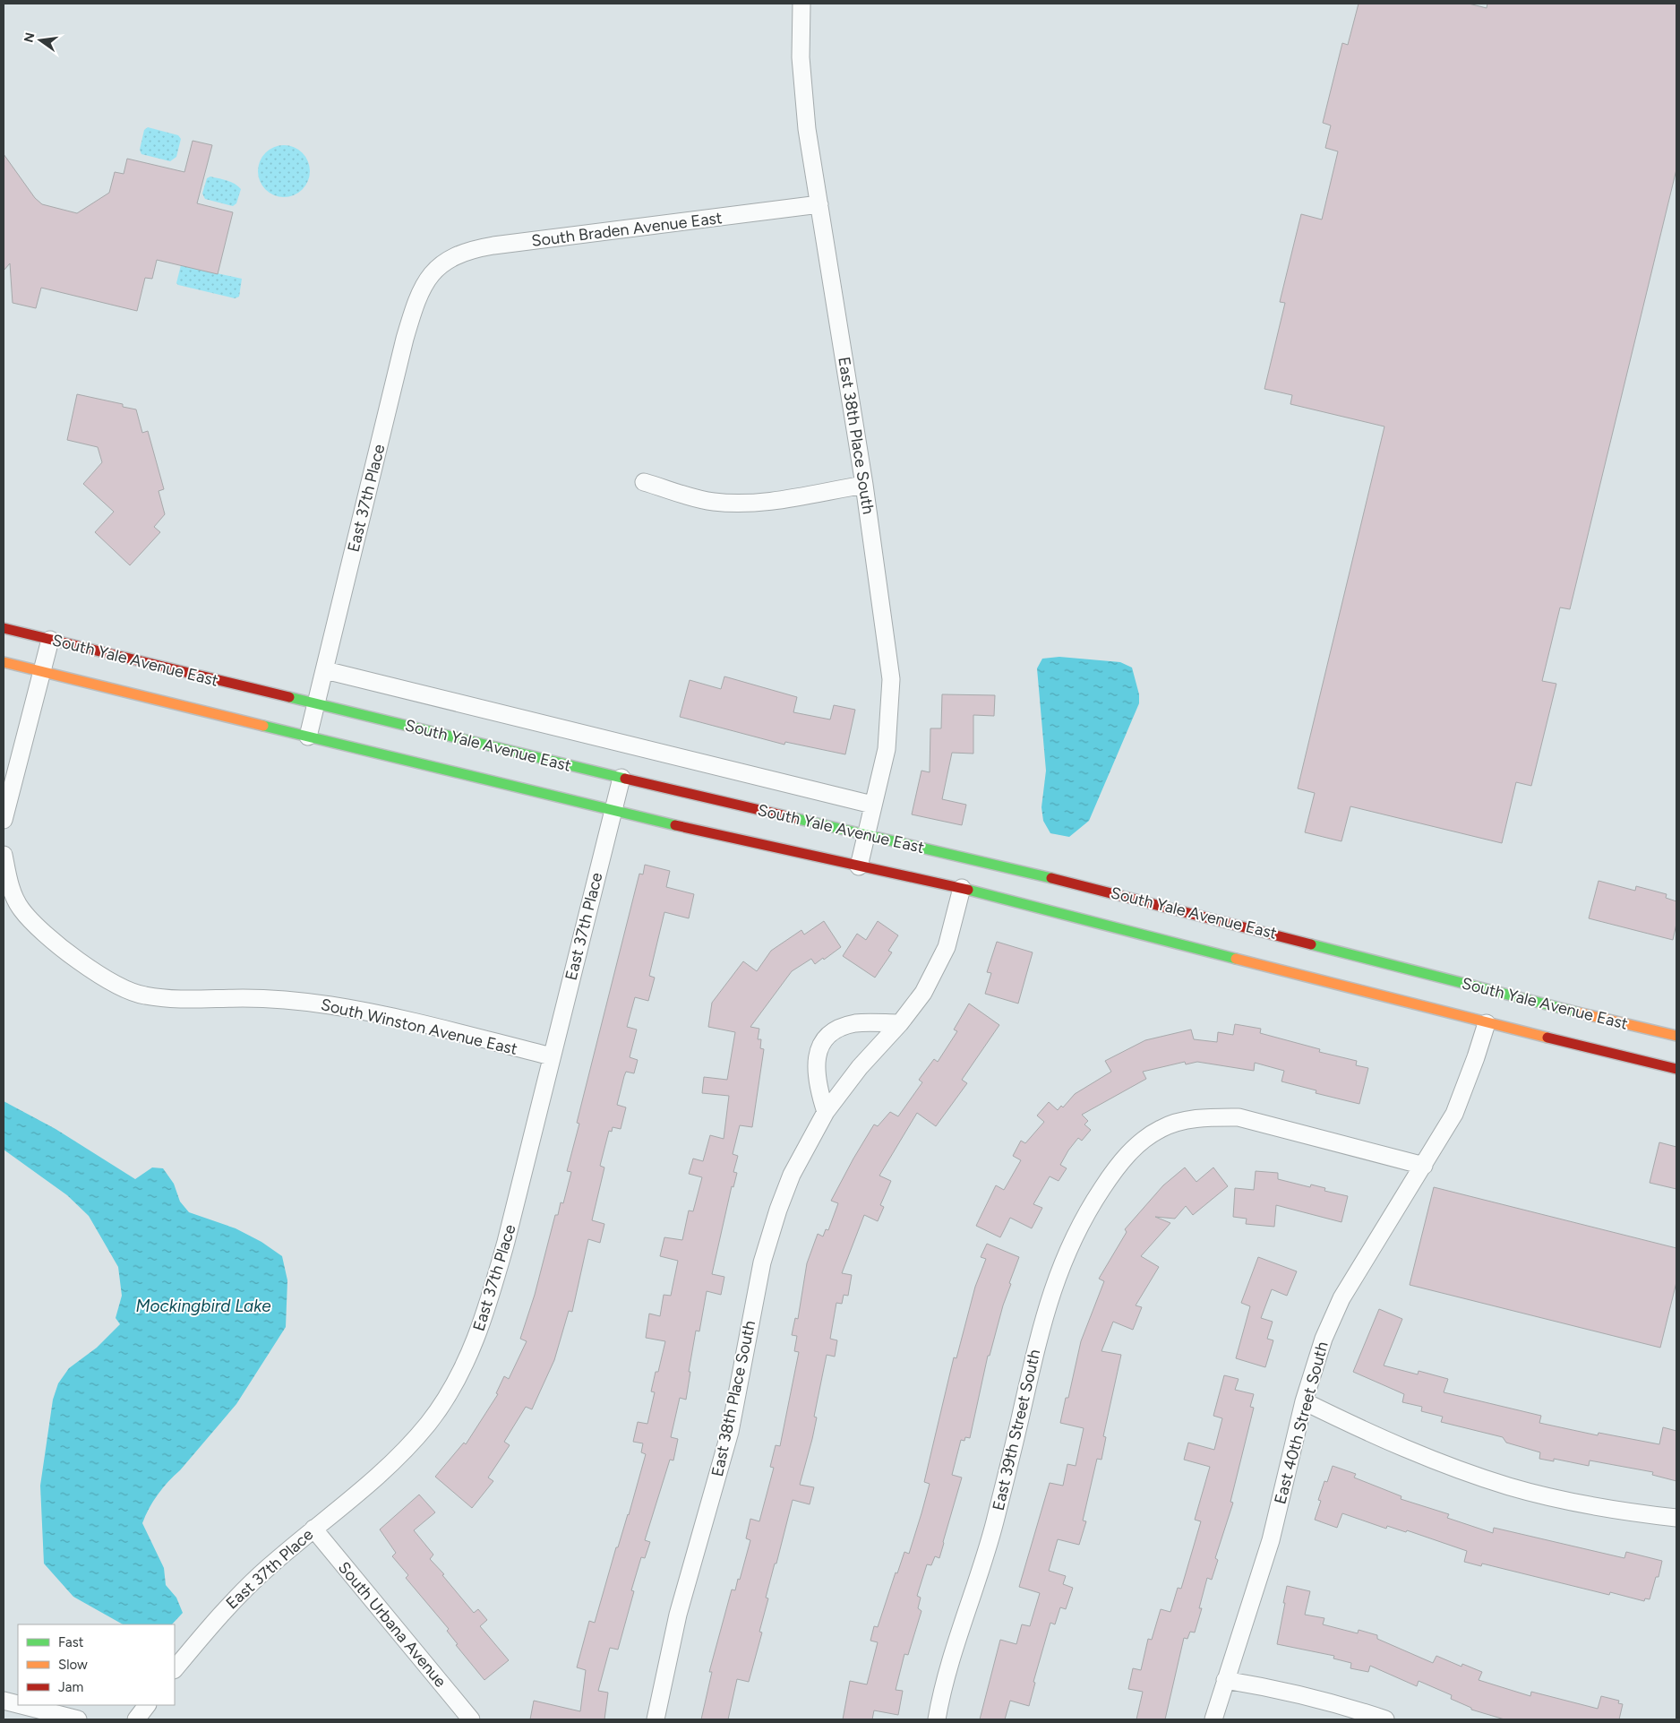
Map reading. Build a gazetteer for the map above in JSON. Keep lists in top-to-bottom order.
{
  "streets": {
    "main road": ["South Yale Avenue East"],
    "street": [
      "South Braden Avenue East",
      "East 38th Place South",
      "East 37th Place",
      "South Winston Avenue East",
      "East 40th Street South",
      "East 39th Street South",
      "South Urbana Avenue"
    ]
  },
  "crossings": [
    ["South Braden Avenue East", "East 38th Place South"],
    ["South Braden Avenue East", "East 37th Place"],
    ["East 38th Place South", "South Yale Avenue East"],
    ["East 37th Place", "South Yale Avenue East"],
    ["East 37th Place", "South Winston Avenue East"],
    ["East 37th Place", "South Urbana Avenue"],
    ["South Yale Avenue East", "East 40th Street South"],
    ["East 40th Street South", "East 39th Street South"]
  ],
  "water": ["Mockingbird Lake"],
  "legend": ["Fast", "Slow", "Jam"],
  "north": "left"
}
